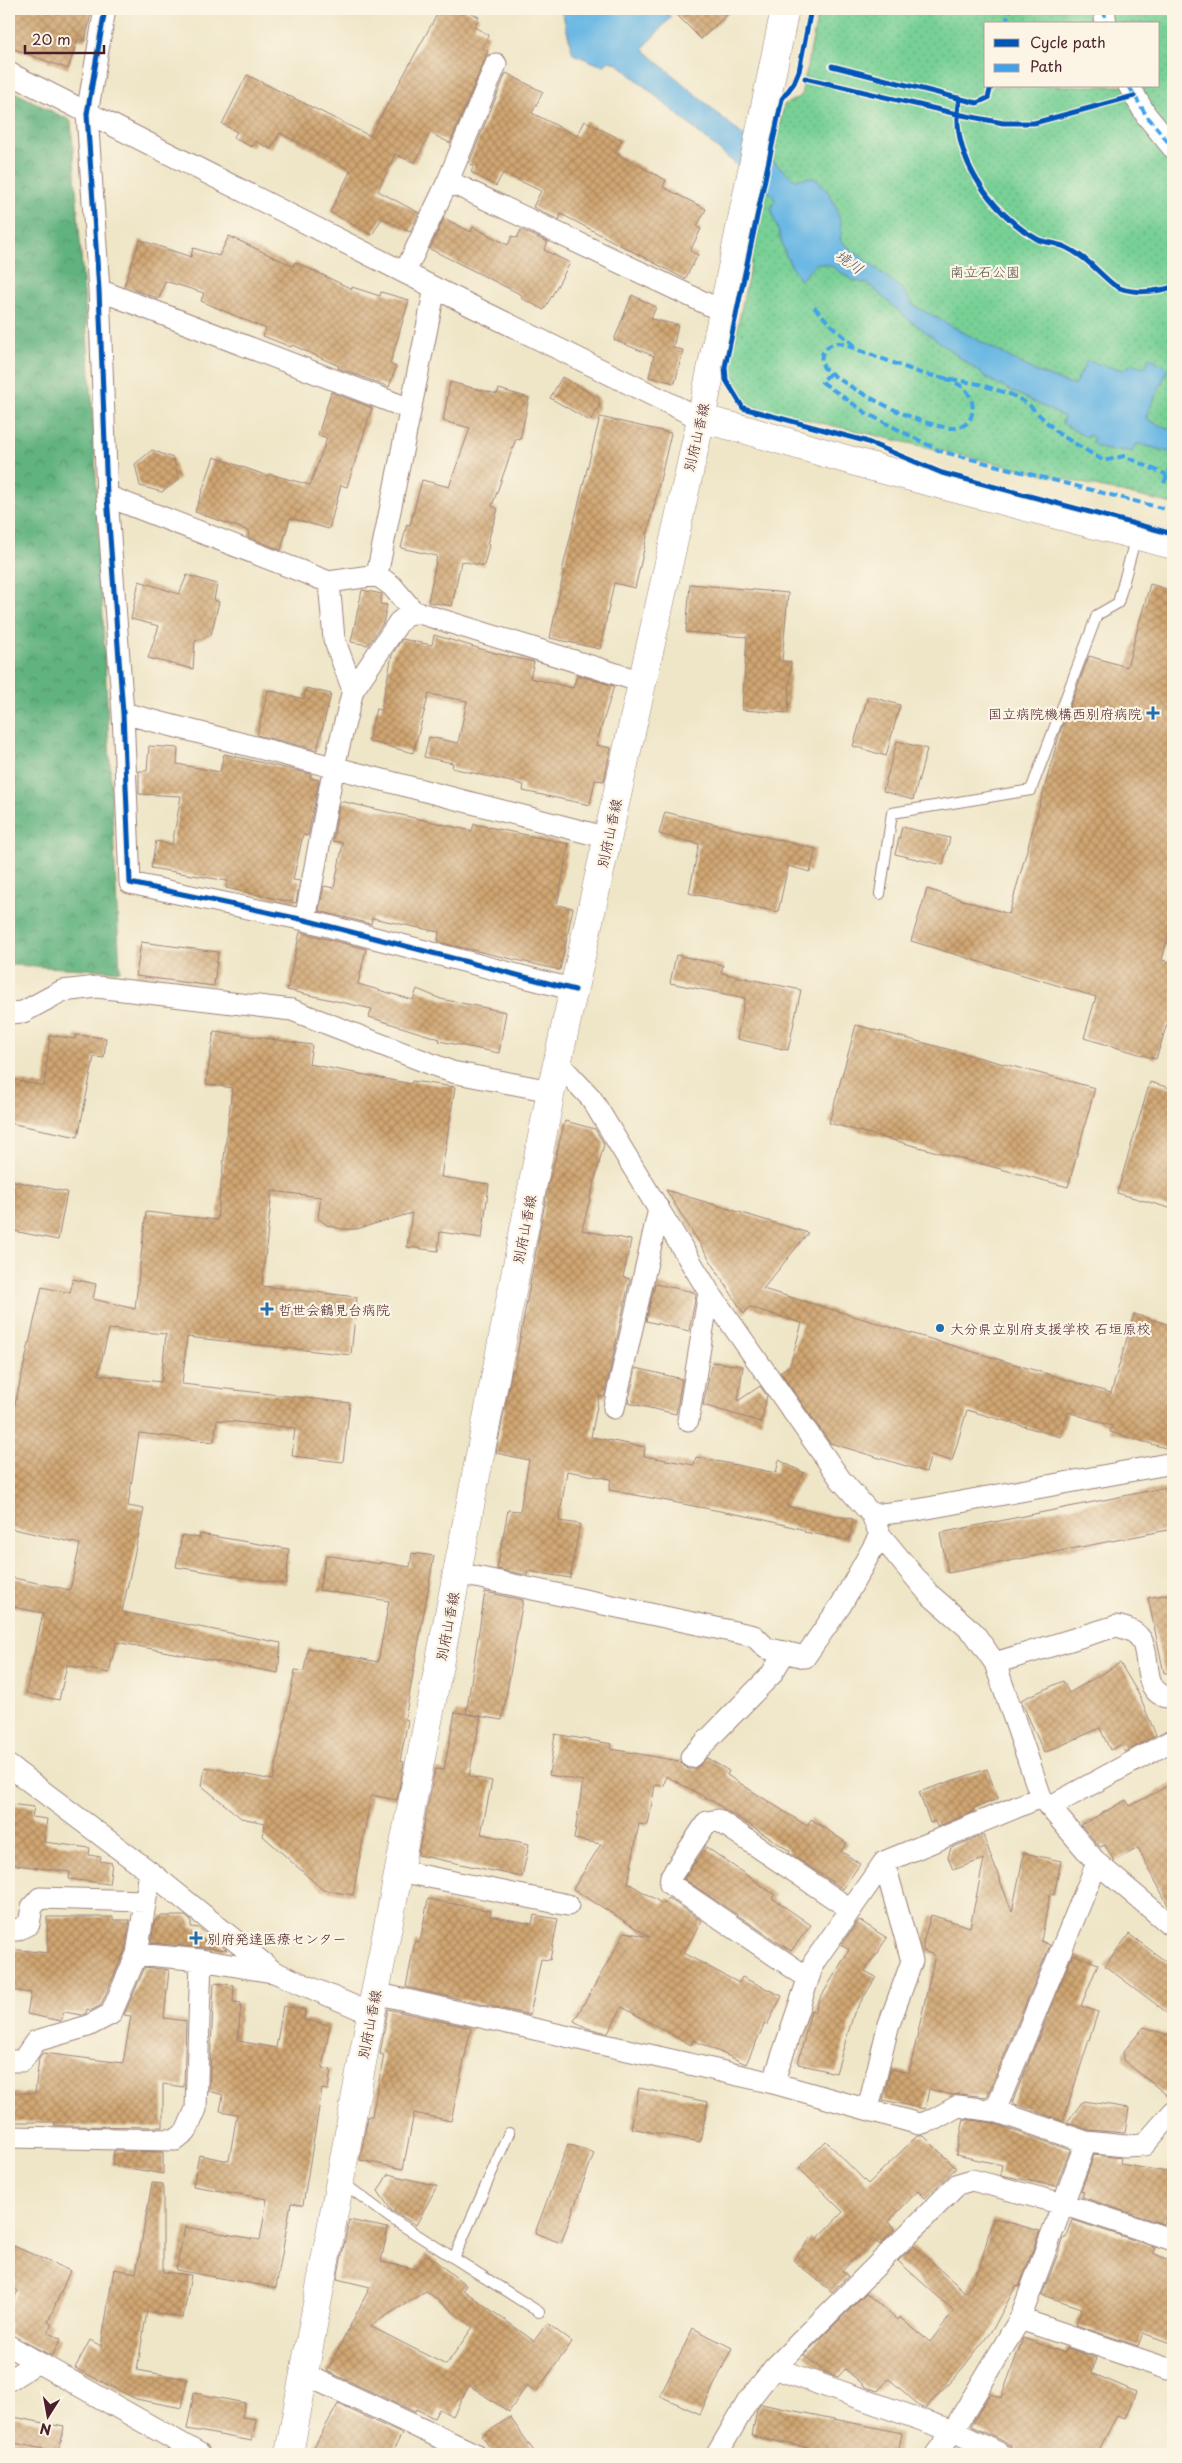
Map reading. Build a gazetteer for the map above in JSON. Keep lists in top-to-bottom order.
{
  "streets": {
    "main road": ["別府山香線"]
  },
  "water": ["境川"],
  "parks": ["南立石公園"],
  "places": {
    "health": ["国立病院機構西別府病院", "哲世会鶴見台病院", "別府発達医療センター"],
    "other": ["大分県立別府支援学校 石垣原校"]
  },
  "legend": ["Cycle path", "Path"],
  "scale_bar": "20 m",
  "north": "bottom"
}
